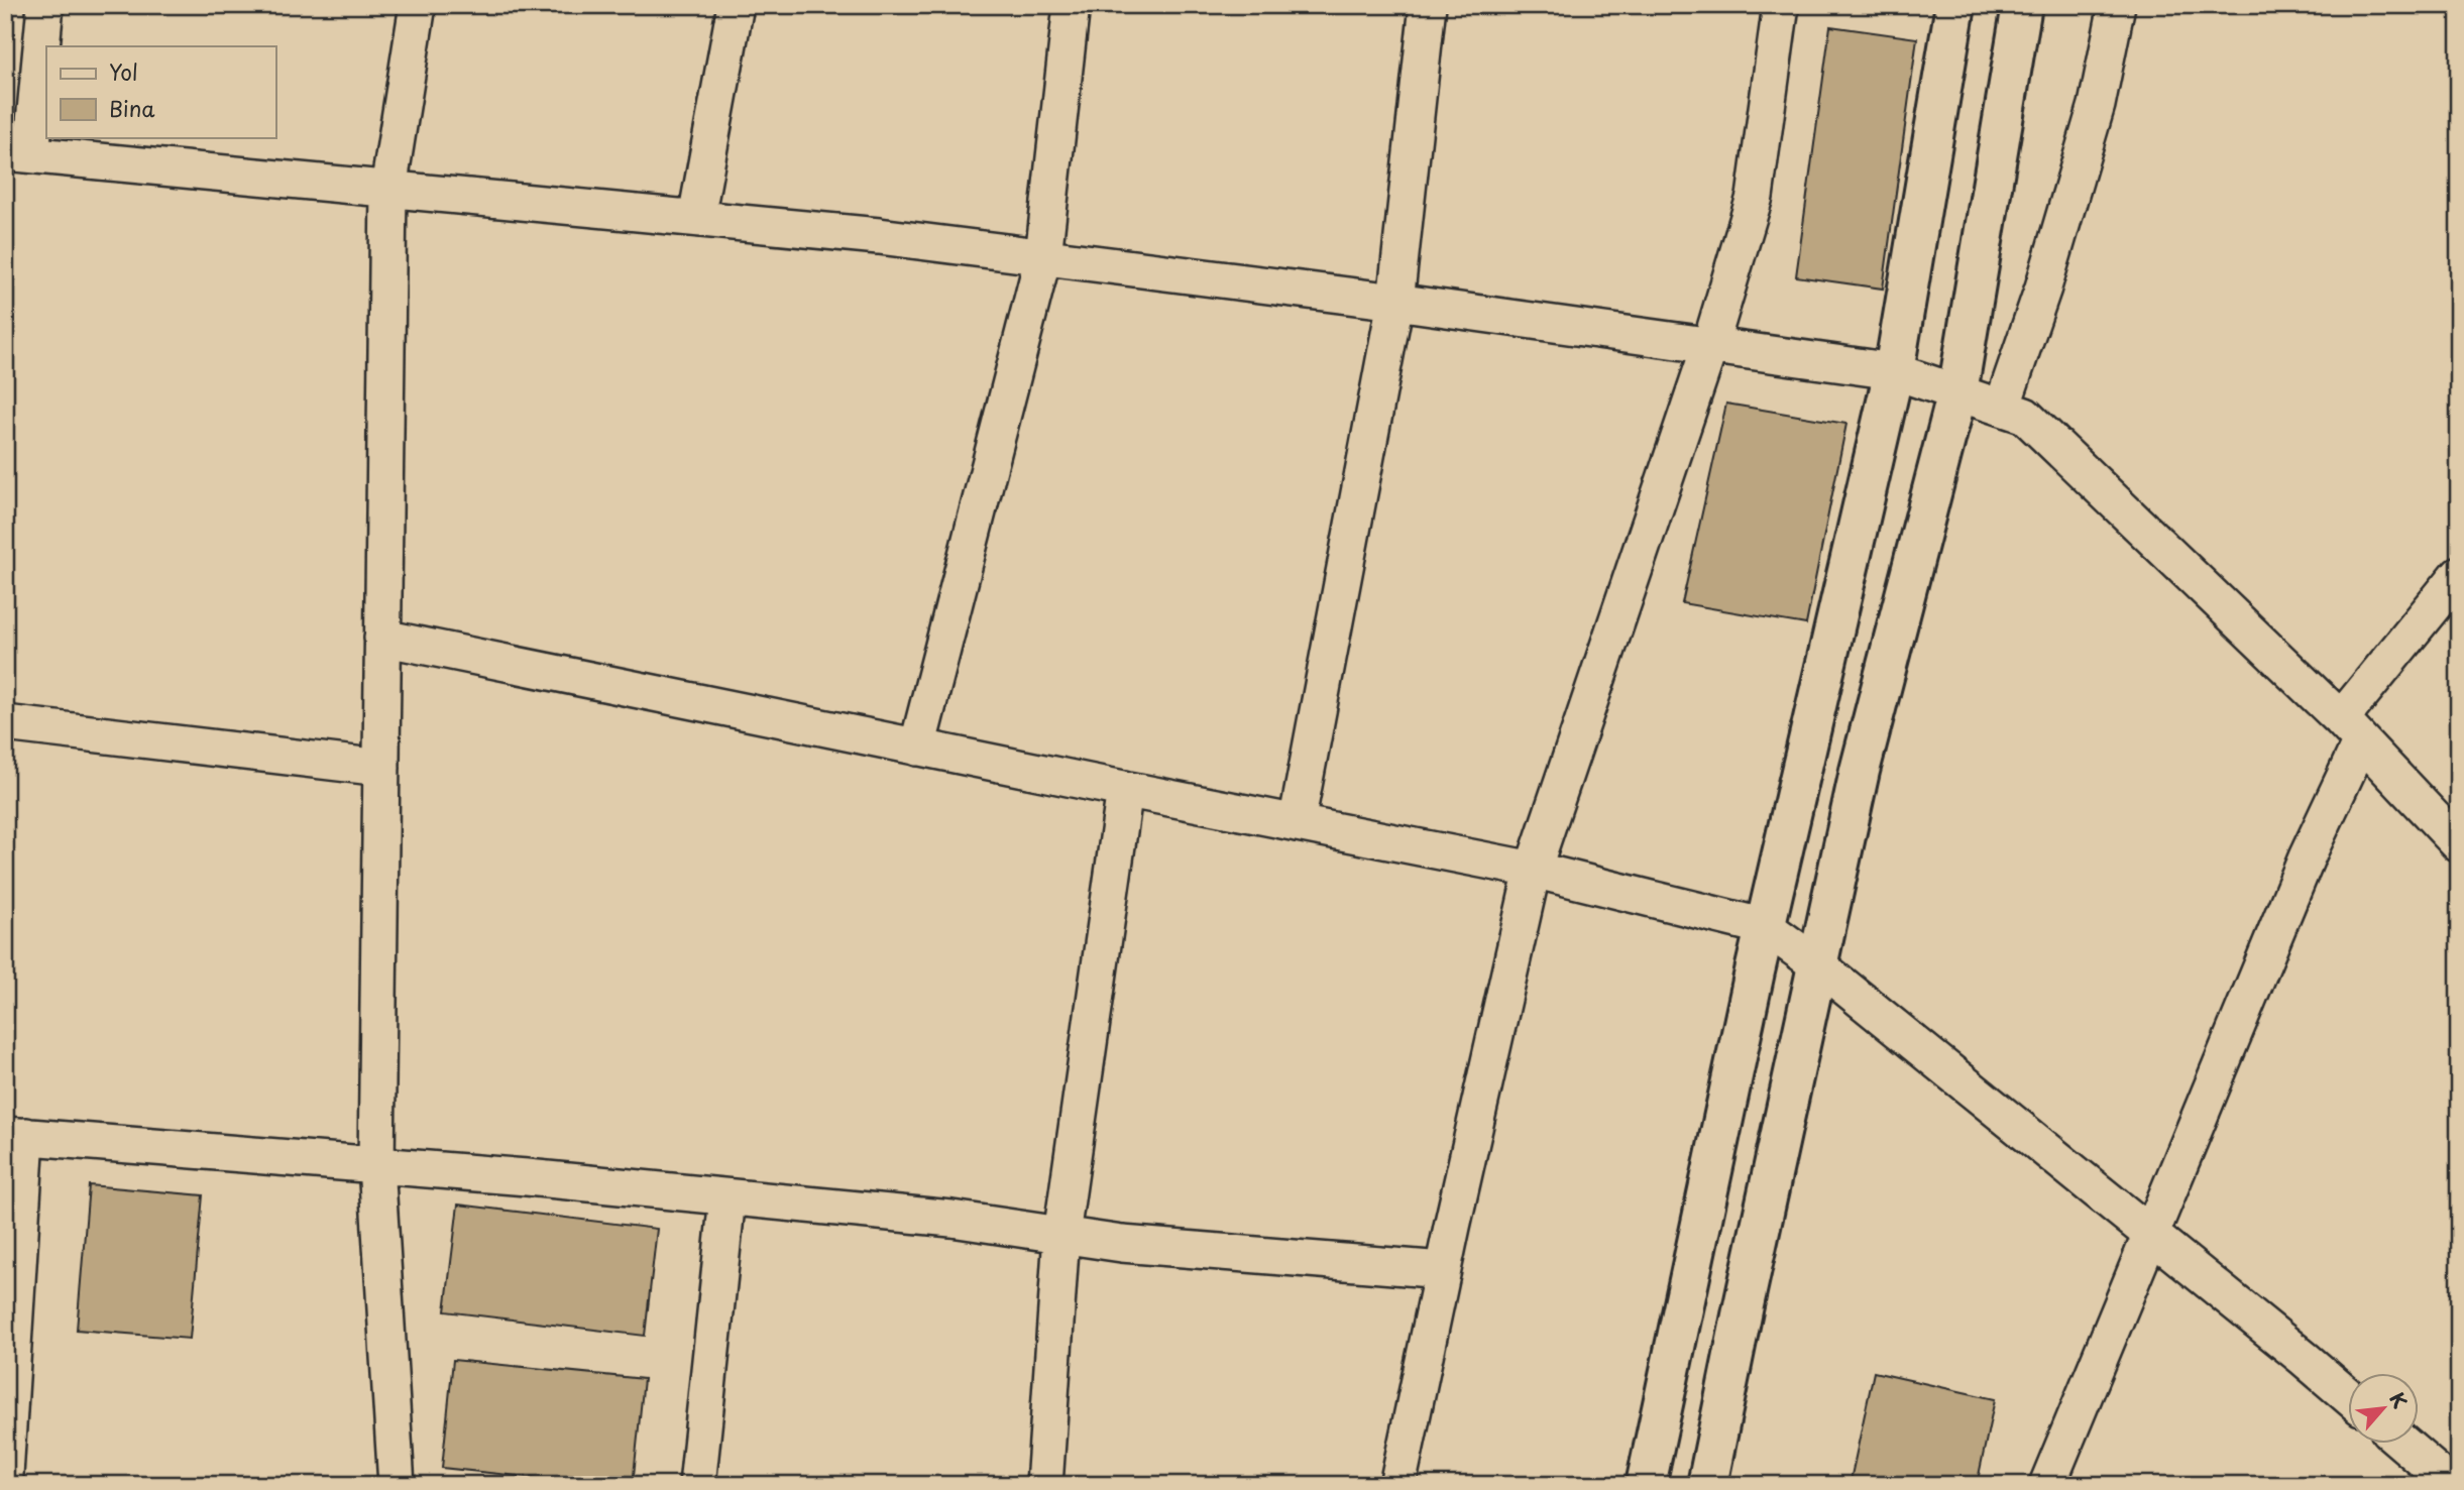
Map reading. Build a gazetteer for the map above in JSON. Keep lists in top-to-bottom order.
{
  "legend": ["Yol", "Bina"],
  "north": "top right"
}
